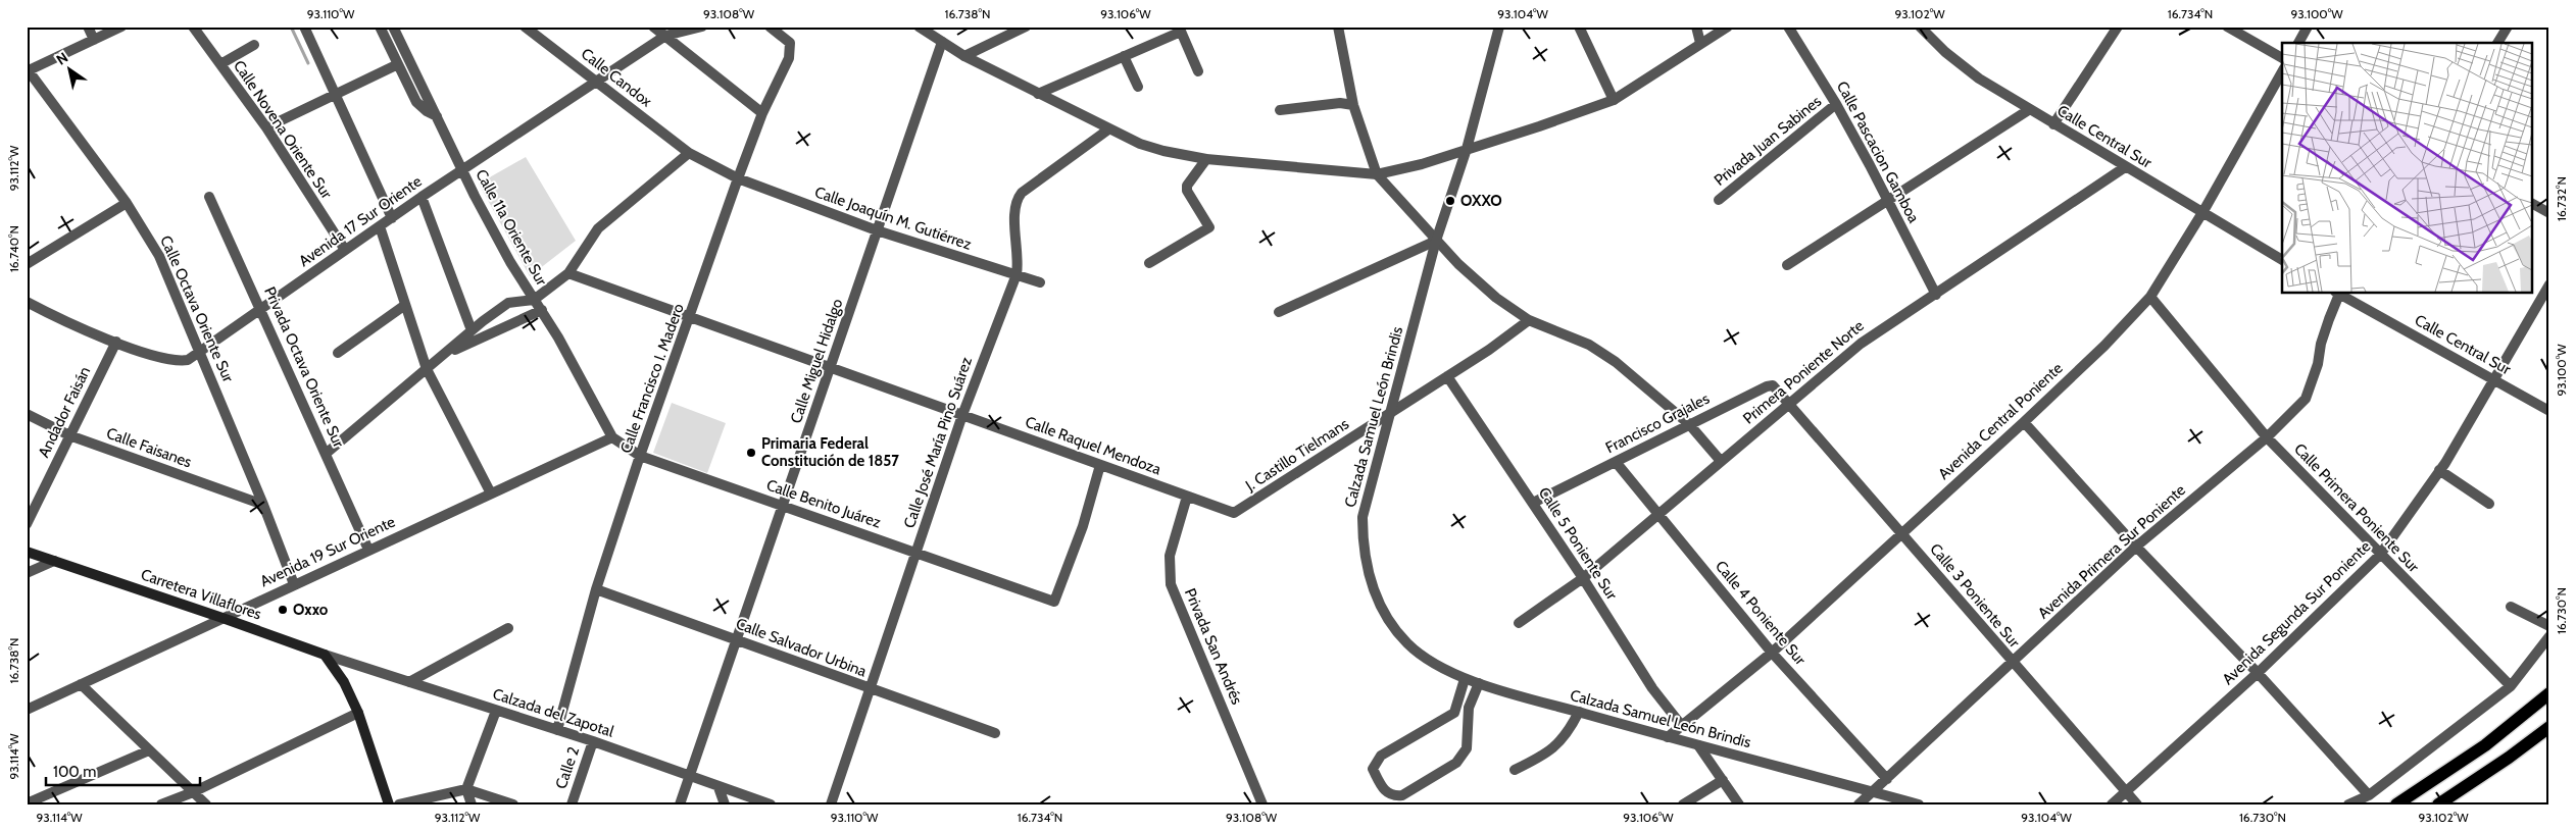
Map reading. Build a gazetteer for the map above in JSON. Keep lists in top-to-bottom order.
{
  "streets": {
    "main road": ["Carretera Villaflores"],
    "street": [
      "Calle Candox",
      "Calle Novena Oriente Sur",
      "Calle Central Sur",
      "Privada Juan Sabines",
      "Calle Pascacion Gamboa",
      "Calle Joaquín M. Gutiérrez",
      "Avenida 17 Sur Oriente",
      "Calle 11a Oriente Sur",
      "Calle Octava Oriente Sur",
      "Calle Miguel Hidalgo",
      "Privada Octava Oriente Sur",
      "Primera Poniente Norte",
      "Calle Francisco I. Madero",
      "Andador Faisán",
      "Calzada Samuel León Brindis",
      "Avenida Central Poniente",
      "Francisco Grajales",
      "Calle José María Pino Suárez",
      "Calle Raquel Mendoza",
      "Calle Faisanes",
      "J. Castillo Tielmans",
      "Calle Benito Juárez",
      "Calle Primera Poniente Sur",
      "Calle 5 Poniente Sur",
      "Avenida 19 Sur Oriente",
      "Avenida Primera Sur Poniente",
      "Calle 3 Poniente Sur",
      "Calle 4 Poniente Sur",
      "Avenida Segunda Sur Poniente",
      "Privada San Andrés",
      "Calle Salvador Urbina",
      "Calzada del Zapotal",
      "Calle 2"
    ]
  },
  "crossings": [
    ["Calle Candox", "Calle Joaquín M. Gutiérrez"],
    ["Calle Candox", "Avenida 17 Sur Oriente"],
    ["Calle Candox", "Calle Francisco I. Madero"],
    ["Calle Novena Oriente Sur", "Avenida 17 Sur Oriente"],
    ["Calle Central Sur", "Primera Poniente Norte"],
    ["Calle Central Sur", "Avenida Central Poniente"],
    ["Calle Central Sur", "Avenida Segunda Sur Poniente"],
    ["Privada Juan Sabines", "Calle Pascacion Gamboa"],
    ["Calle Pascacion Gamboa", "Primera Poniente Norte"],
    ["Calle Joaquín M. Gutiérrez", "Calle Miguel Hidalgo"],
    ["Calle Joaquín M. Gutiérrez", "Calle Francisco I. Madero"],
    ["Calle Joaquín M. Gutiérrez", "Calle José María Pino Suárez"],
    ["Avenida 17 Sur Oriente", "Calle 11a Oriente Sur"],
    ["Avenida 17 Sur Oriente", "Calle Octava Oriente Sur"],
    ["Avenida 17 Sur Oriente", "Privada Octava Oriente Sur"],
    ["Avenida 17 Sur Oriente", "Andador Faisán"],
    ["Calle 11a Oriente Sur", "Avenida 19 Sur Oriente"],
    ["Calle Octava Oriente Sur", "Calle Faisanes"],
    ["Calle Octava Oriente Sur", "Avenida 19 Sur Oriente"],
    ["Calle Miguel Hidalgo", "Calle Raquel Mendoza"],
    ["Calle Miguel Hidalgo", "Calle Benito Juárez"],
    ["Calle Miguel Hidalgo", "Calle Salvador Urbina"],
    ["Calle Miguel Hidalgo", "Calzada del Zapotal"],
    ["Privada Octava Oriente Sur", "Avenida 19 Sur Oriente"],
    ["Primera Poniente Norte", "Francisco Grajales"],
    ["Primera Poniente Norte", "Calle 5 Poniente Sur"],
    ["Primera Poniente Norte", "Calle 3 Poniente Sur"],
    ["Primera Poniente Norte", "Calle 4 Poniente Sur"],
    ["Calle Francisco I. Madero", "Calle Raquel Mendoza"],
    ["Calle Francisco I. Madero", "Calle Benito Juárez"],
    ["Calle Francisco I. Madero", "Calle Salvador Urbina"],
    ["Calle Francisco I. Madero", "Calzada del Zapotal"],
    ["Andador Faisán", "Calle Faisanes"],
    ["Calzada Samuel León Brindis", "Avenida Central Poniente"],
    ["Calzada Samuel León Brindis", "J. Castillo Tielmans"],
    ["Calzada Samuel León Brindis", "Avenida Primera Sur Poniente"],
    ["Avenida Central Poniente", "Calle Primera Poniente Sur"],
    ["Avenida Central Poniente", "Calle 5 Poniente Sur"],
    ["Avenida Central Poniente", "Calle 3 Poniente Sur"],
    ["Avenida Central Poniente", "Calle 4 Poniente Sur"],
    ["Francisco Grajales", "Calle 5 Poniente Sur"],
    ["Francisco Grajales", "Calle 3 Poniente Sur"],
    ["Francisco Grajales", "Calle 4 Poniente Sur"],
    ["Calle José María Pino Suárez", "Calle Raquel Mendoza"],
    ["Calle José María Pino Suárez", "Calle Benito Juárez"],
    ["Calle José María Pino Suárez", "Calle Salvador Urbina"],
    ["Calle Raquel Mendoza", "J. Castillo Tielmans"],
    ["Calle Raquel Mendoza", "Calle Benito Juárez"],
    ["Calle Raquel Mendoza", "Privada San Andrés"],
    ["J. Castillo Tielmans", "Calle 5 Poniente Sur"],
    ["Calle Primera Poniente Sur", "Avenida Primera Sur Poniente"],
    ["Calle Primera Poniente Sur", "Avenida Segunda Sur Poniente"],
    ["Avenida 19 Sur Oriente", "Carretera Villaflores"],
    ["Avenida Primera Sur Poniente", "Calle 3 Poniente Sur"],
    ["Avenida Primera Sur Poniente", "Calle 4 Poniente Sur"],
    ["Carretera Villaflores", "Calzada del Zapotal"],
    ["Calle 3 Poniente Sur", "Avenida Segunda Sur Poniente"],
    ["Calzada del Zapotal", "Calle 2"]
  ],
  "places": ["OXXO", "Primaria Federal Constitución de 1857", "Oxxo"],
  "scale_bar": "100 m",
  "north": "top left",
  "coordinates": [
    "93.110°W",
    "93.108°W",
    "16.738°N",
    "93.106°W",
    "93.104°W",
    "93.102°W",
    "16.734°N",
    "93.100°W",
    "93.112°W",
    "16.732°N",
    "16.740°N",
    "16.730°N",
    "93.114°W"
  ]
}
